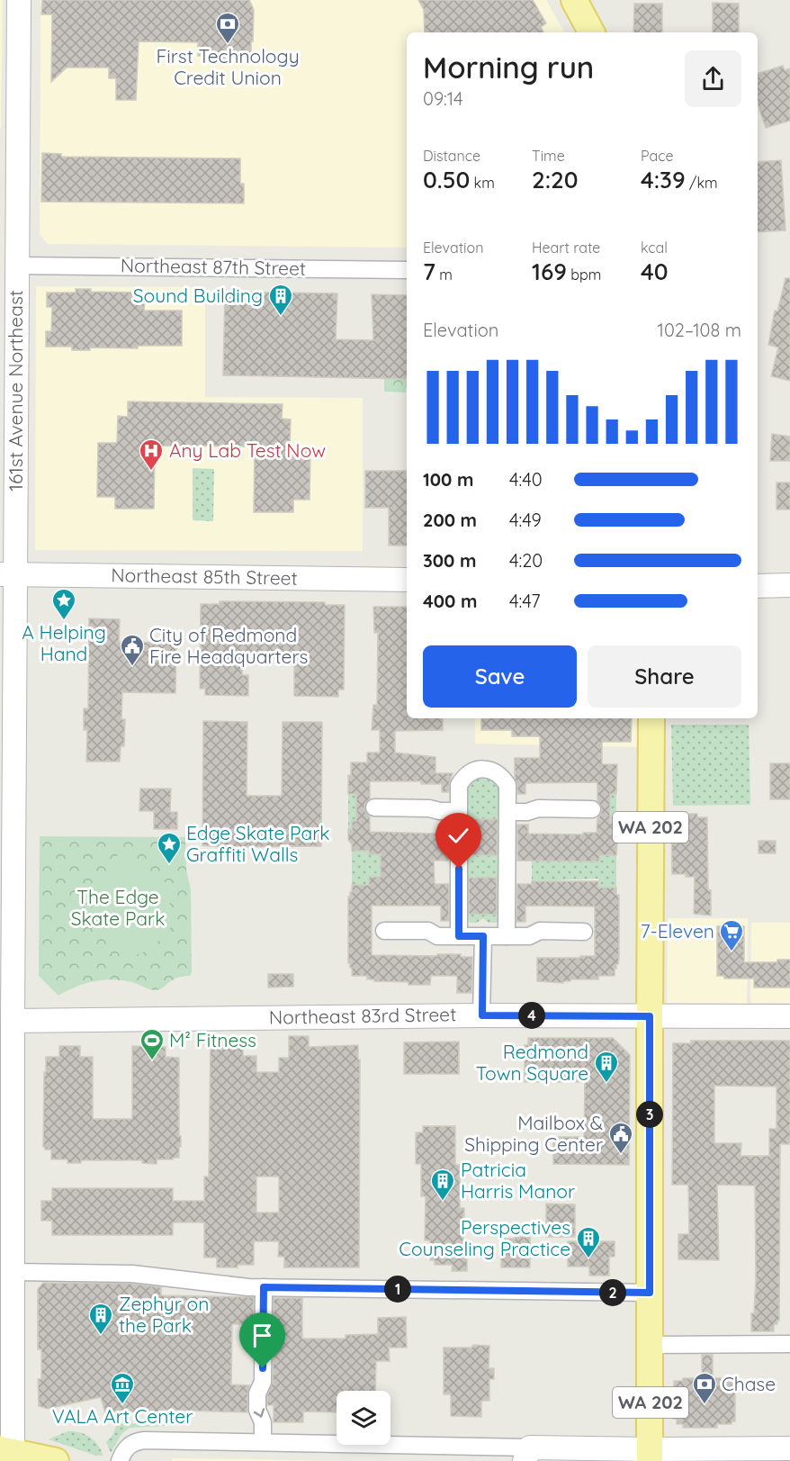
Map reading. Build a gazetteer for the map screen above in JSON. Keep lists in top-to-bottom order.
{
  "streets": {
    "main road": ["WA 202"],
    "street": [
      "Northeast 87th Street",
      "161st Avenue Northeast",
      "Northeast 85th Street",
      "Northeast 83rd Street"
    ]
  },
  "crossings": [
    ["Northeast 87th Street", "161st Avenue Northeast"],
    ["161st Avenue Northeast", "Northeast 85th Street"],
    ["161st Avenue Northeast", "Northeast 83rd Street"],
    ["WA 202", "Northeast 83rd Street"]
  ],
  "parks": ["The Edge Skate Park"],
  "places": {
    "bank": ["First Technology Credit Union", "Chase"],
    "building": [
      "Sound Building",
      "Redmond Town Square",
      "Patricia Harris Manor",
      "Perspectives Counseling Practice",
      "Zephyr on the Park"
    ],
    "hospital": ["Any Lab Test Now"],
    "place": ["A Helping Hand", "Edge Skate Park Graffiti Walls"],
    "public building": ["City of Redmond Fire Headquarters", "Mailbox & Shipping Center"],
    "supermarket": ["7-Eleven"],
    "sports": ["M² Fitness"],
    "museum": ["VALA Art Center"]
  },
  "page": {
    "heading": ["Morning run", "09:14"],
    "stats": [
      ["Distance", "0.50 km"],
      ["Time", "2:20"],
      ["Pace", "4:39 /km"],
      ["Elevation", "7 m"],
      ["Heart rate", "169 bpm"],
      ["kcal", "40"]
    ],
    "chart": ["Elevation", "102–108 m"],
    "list": [
      {
        "name": "100 m",
        "note": "4:40"
      },
      {
        "name": "200 m",
        "note": "4:49"
      },
      {
        "name": "300 m",
        "note": "4:20"
      },
      {
        "name": "400 m",
        "note": "4:47"
      }
    ],
    "buttons": ["Save", "Share"],
    "pins": [
      "4",
      "3",
      "1",
      "2"
    ]
  }
}
